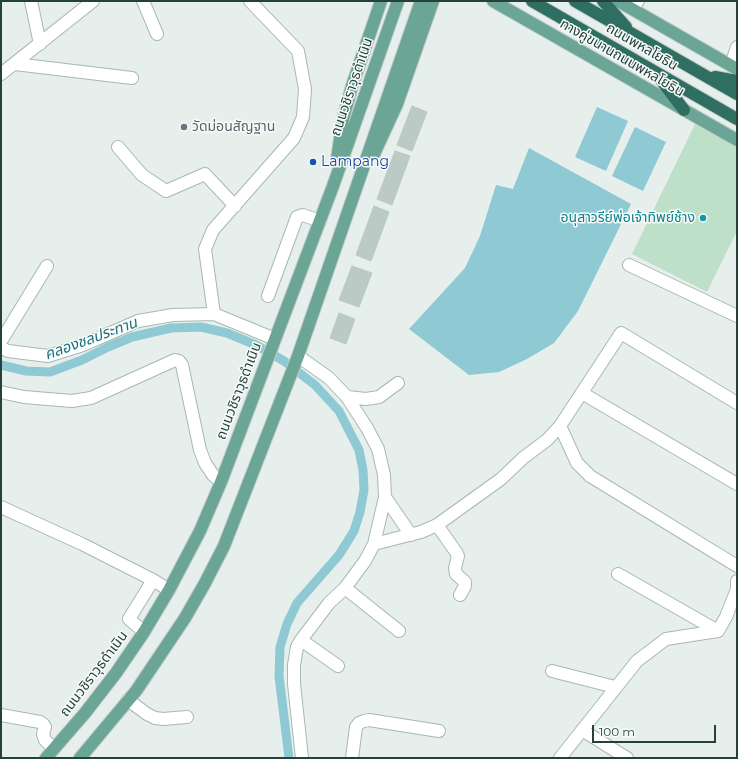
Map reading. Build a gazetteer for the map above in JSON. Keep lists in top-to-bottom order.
{
  "streets": {
    "highway": ["ถนนพหลโยธิน"],
    "main road": ["ทางคู่ขนานถนนพหลโยธิน", "ถนนวชิราวุธดำเนิน"]
  },
  "water": ["คลองชลประทาน"],
  "places": ["วัดม่อนสัญฐาน", "Lampang", "อนุสาวรีย์พ่อเจ้าทิพย์ช้าง"],
  "scale_bar": "100 m"
}
